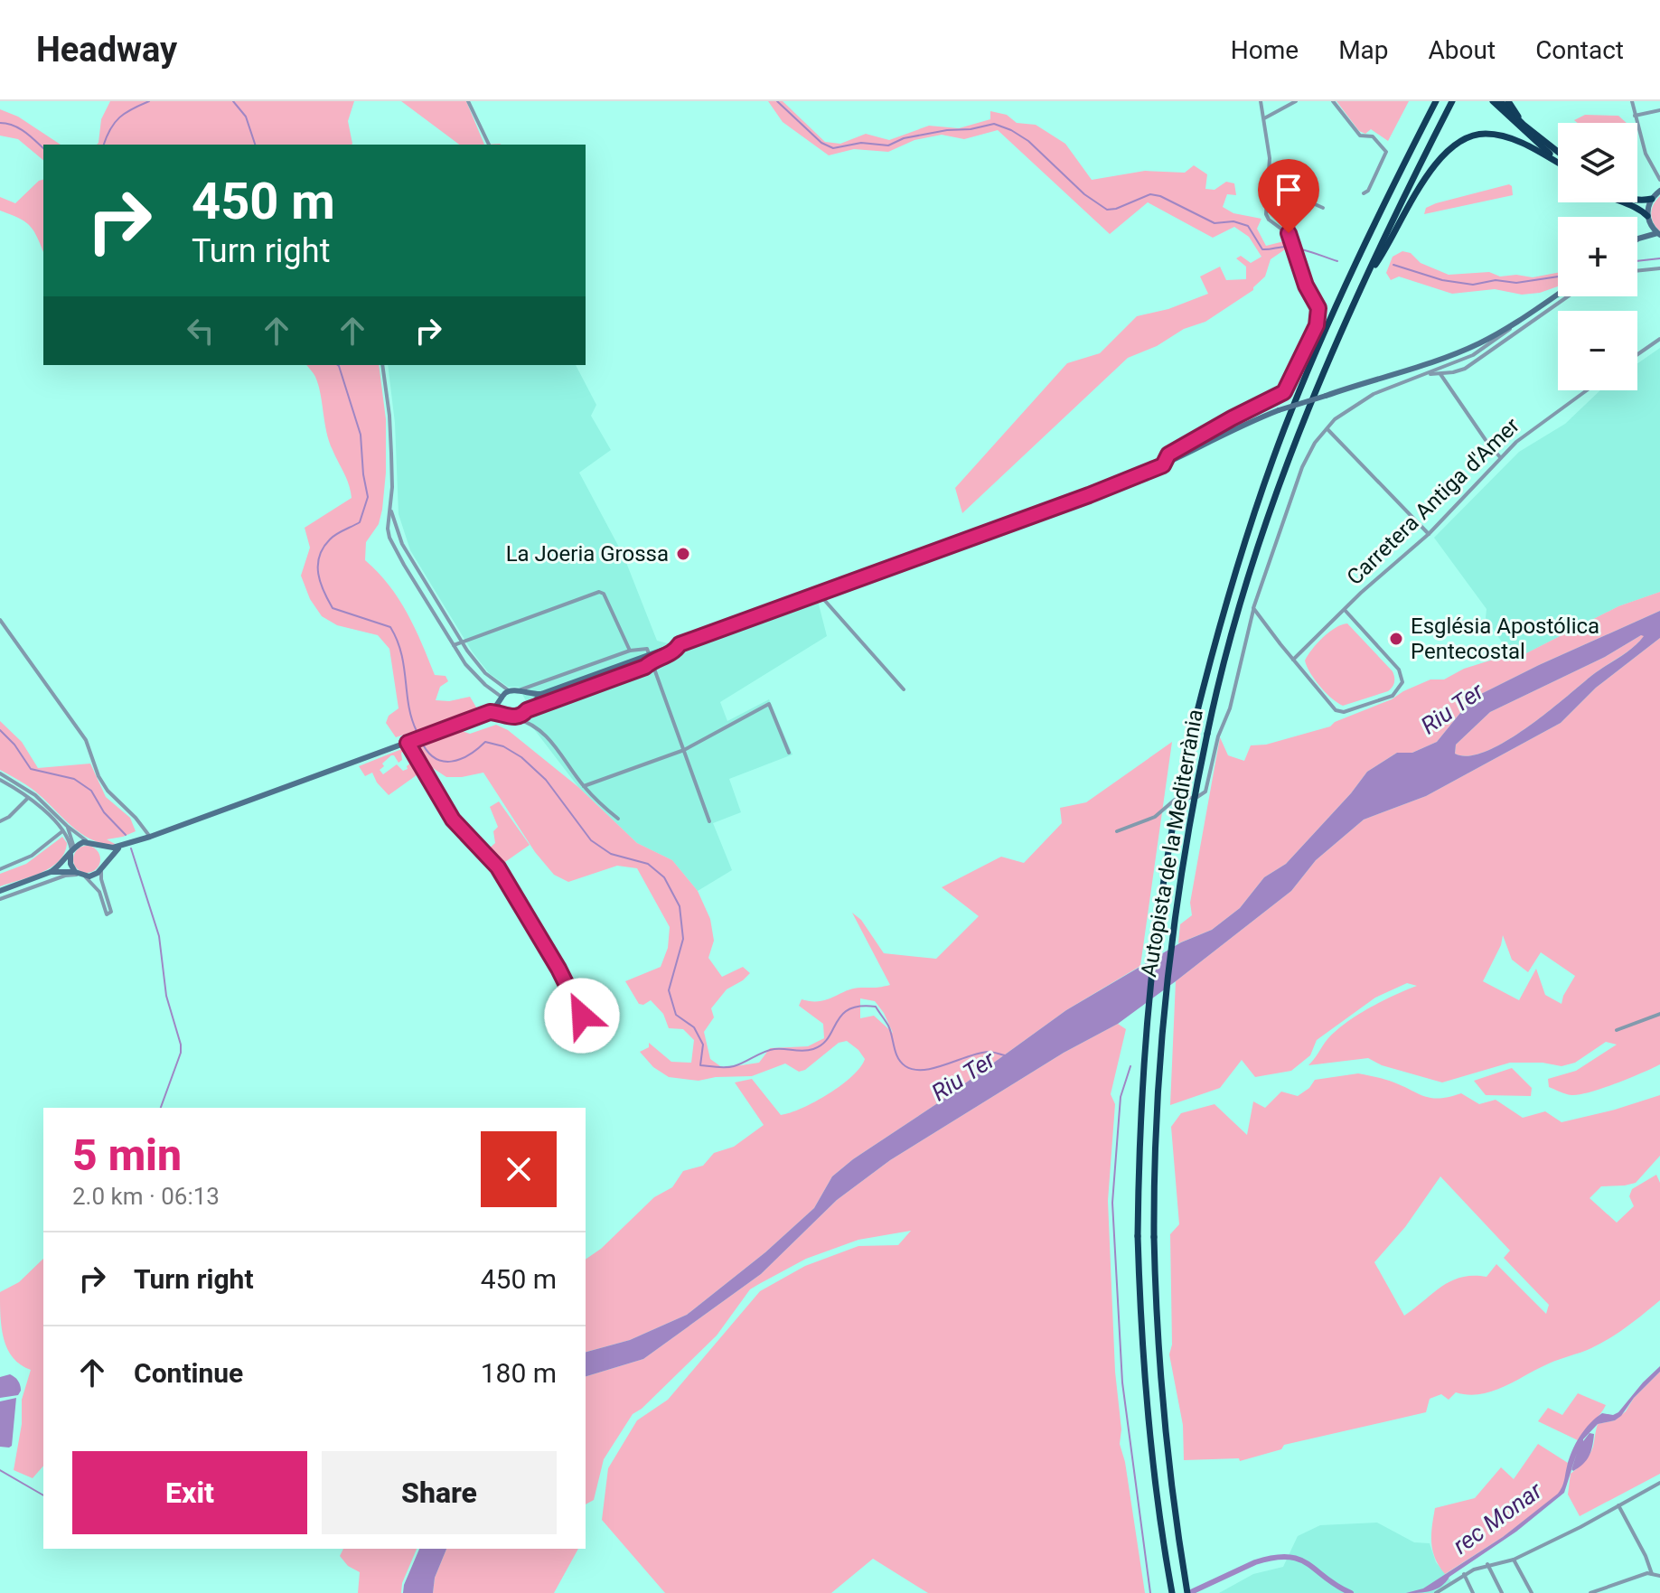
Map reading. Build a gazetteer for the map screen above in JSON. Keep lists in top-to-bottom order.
{
  "streets": {
    "highway": ["Autopista de la Mediterrània"],
    "street": ["Carretera Antiga d'Amer"]
  },
  "water": ["Riu Ter", "rec Monar"],
  "places": ["La Joeria Grossa", "Església Apostólica Pentecostal"],
  "page": {
    "header": "Headway",
    "nav": [
      "Home",
      "Map",
      "About",
      "Contact"
    ],
    "map_buttons": ["+", "−"],
    "turn": ["450 m", "Turn right"],
    "heading": ["5 min", "2.0 km · 06:13"],
    "list": [
      {
        "name": "Turn right",
        "value": "450 m"
      },
      {
        "name": "Continue",
        "value": "180 m"
      }
    ],
    "buttons": ["Exit", "Share"]
  }
}
